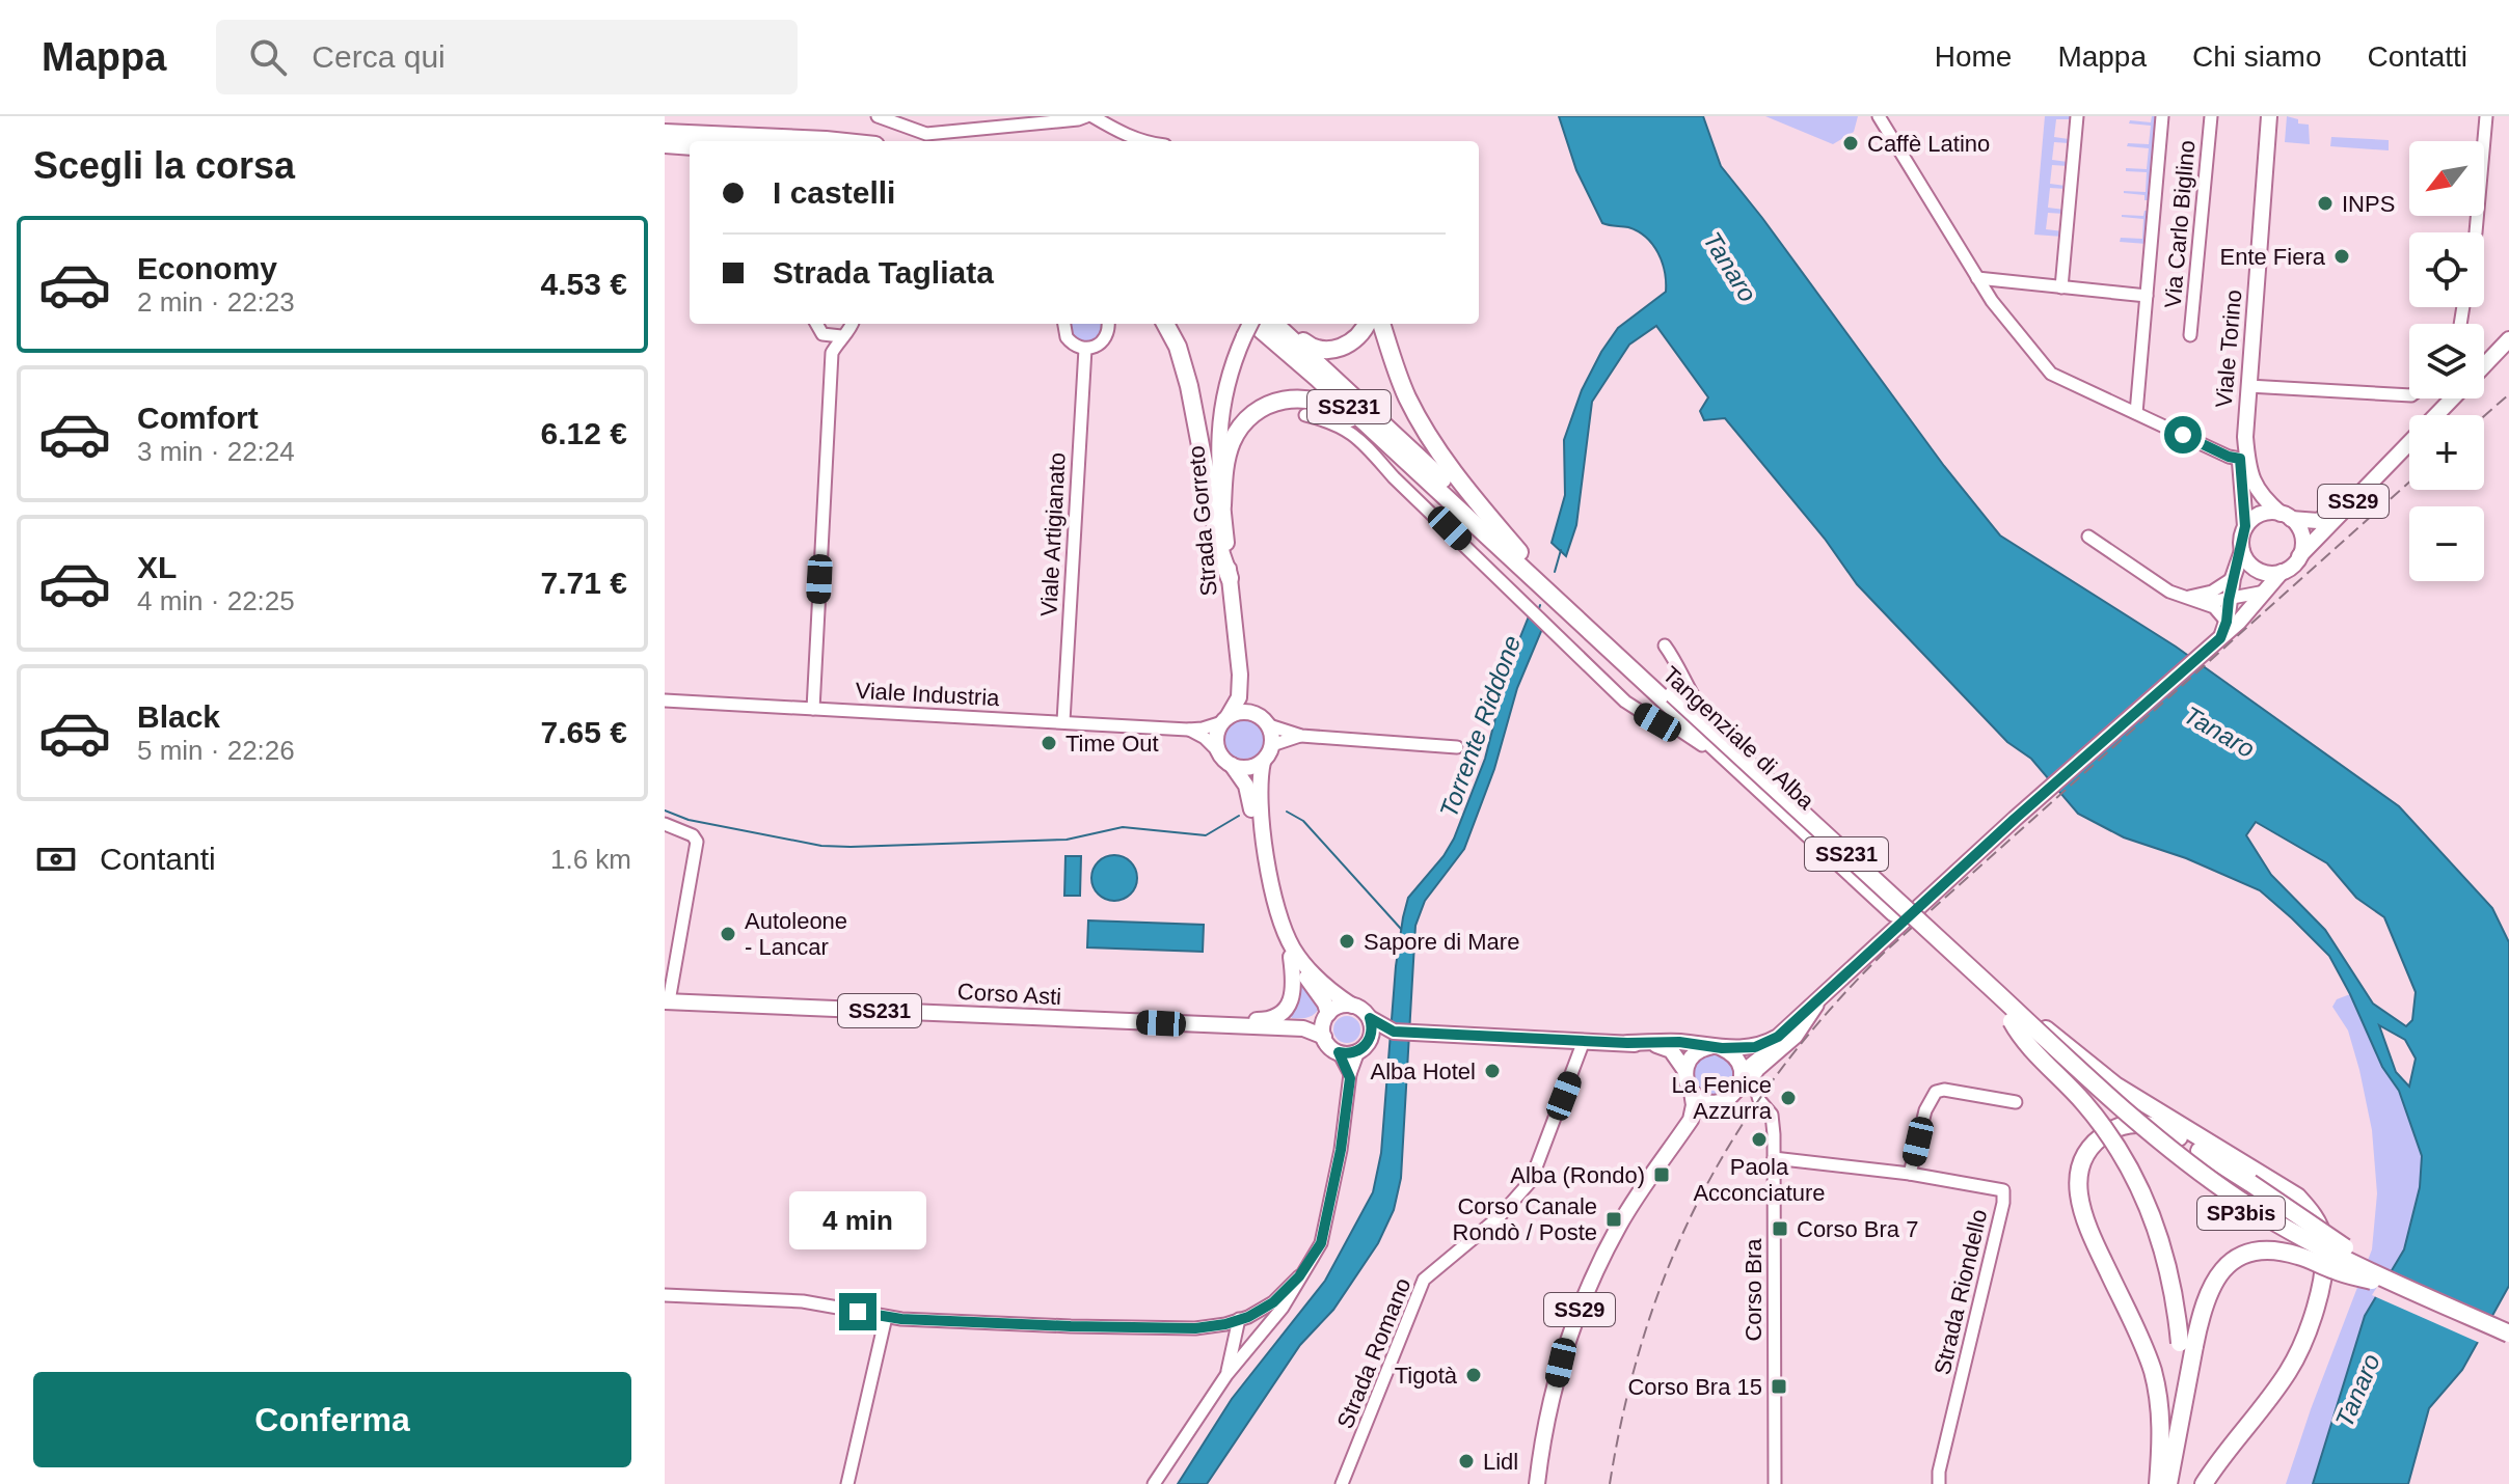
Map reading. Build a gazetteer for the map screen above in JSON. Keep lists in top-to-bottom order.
{
  "streets": {
    "highway": ["SS231", "Tangenziale di Alba", "SP3bis"],
    "main road": [
      "Viale Torino",
      "SS29",
      "Strada Gorreto",
      "Corso Asti"
    ],
    "street": [
      "Via Carlo Biglino",
      "Viale Artigianato",
      "Viale Industria",
      "Corso Bra",
      "Strada Riondello",
      "Strada Romano"
    ]
  },
  "crossings": [
    ["Viale Torino", "SS29"],
    ["SS231", "Tangenziale di Alba"],
    ["SS231", "Corso Asti"],
    ["Strada Gorreto", "Viale Industria"],
    ["Strada Gorreto", "Tangenziale di Alba"],
    ["Viale Artigianato", "Viale Industria"],
    ["Corso Bra", "Strada Riondello"]
  ],
  "water": ["Tanaro", "Torrente Riddone"],
  "places": {
    "other": [
      "Caffè Latino",
      "INPS",
      "Ente Fiera",
      "Time Out",
      "Autoleone - Lancar",
      "Sapore di Mare",
      "Alba Hotel",
      "La Fenice Azzurra",
      "Paola Acconciature",
      "Tigotà",
      "Lidl"
    ],
    "transit": [
      "Alba (Rondo)",
      "Corso Canale Rondò / Poste",
      "Corso Bra 7",
      "Corso Bra 15"
    ]
  },
  "north": "bottom left",
  "page": {
    "header": "Mappa",
    "search": "Cerca qui",
    "nav": [
      "Home",
      "Mappa",
      "Chi siamo",
      "Contatti"
    ],
    "heading": "Scegli la corsa",
    "map_buttons": ["+", "−"],
    "banner": ["I castelli", "Strada Tagliata"],
    "list": [
      {
        "name": "Economy",
        "note": "2 min · 22:23",
        "value": "4.53 €"
      },
      {
        "name": "Comfort",
        "note": "3 min · 22:24",
        "value": "6.12 €"
      },
      {
        "name": "XL",
        "note": "4 min · 22:25",
        "value": "7.71 €"
      },
      {
        "name": "Black",
        "note": "5 min · 22:26",
        "value": "7.65 €"
      }
    ],
    "pay": ["Contanti", "1.6 km"],
    "bubble": "4 min",
    "buttons": "Conferma"
  }
}
